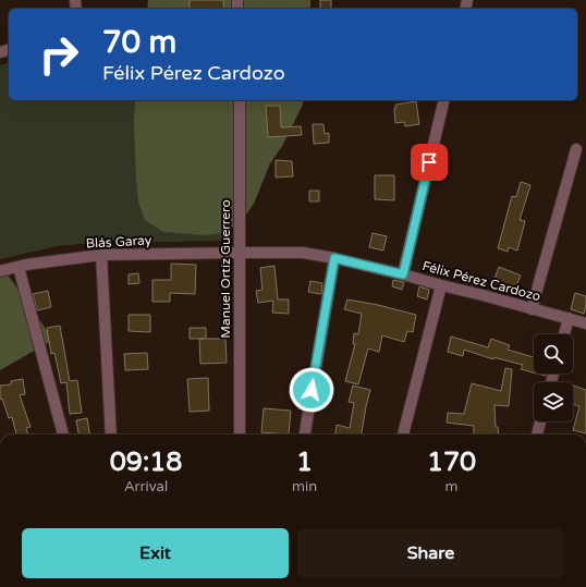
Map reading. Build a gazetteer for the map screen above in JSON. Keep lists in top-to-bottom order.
{
  "streets": {
    "street": ["Blás Garay", "Manuel Ortíz Guerrero", "Félix Pérez Cardozo"]
  },
  "crossings": [
    ["Blás Garay", "Manuel Ortíz Guerrero"],
    ["Blás Garay", "Félix Pérez Cardozo"],
    ["Manuel Ortíz Guerrero", "Félix Pérez Cardozo"]
  ],
  "page": {
    "turn": ["70 m", "Félix Pérez Cardozo"],
    "eta": [
      "09:18",
      "Arrival",
      "1",
      "min",
      "170",
      "m"
    ],
    "buttons": ["Exit", "Share"]
  }
}
